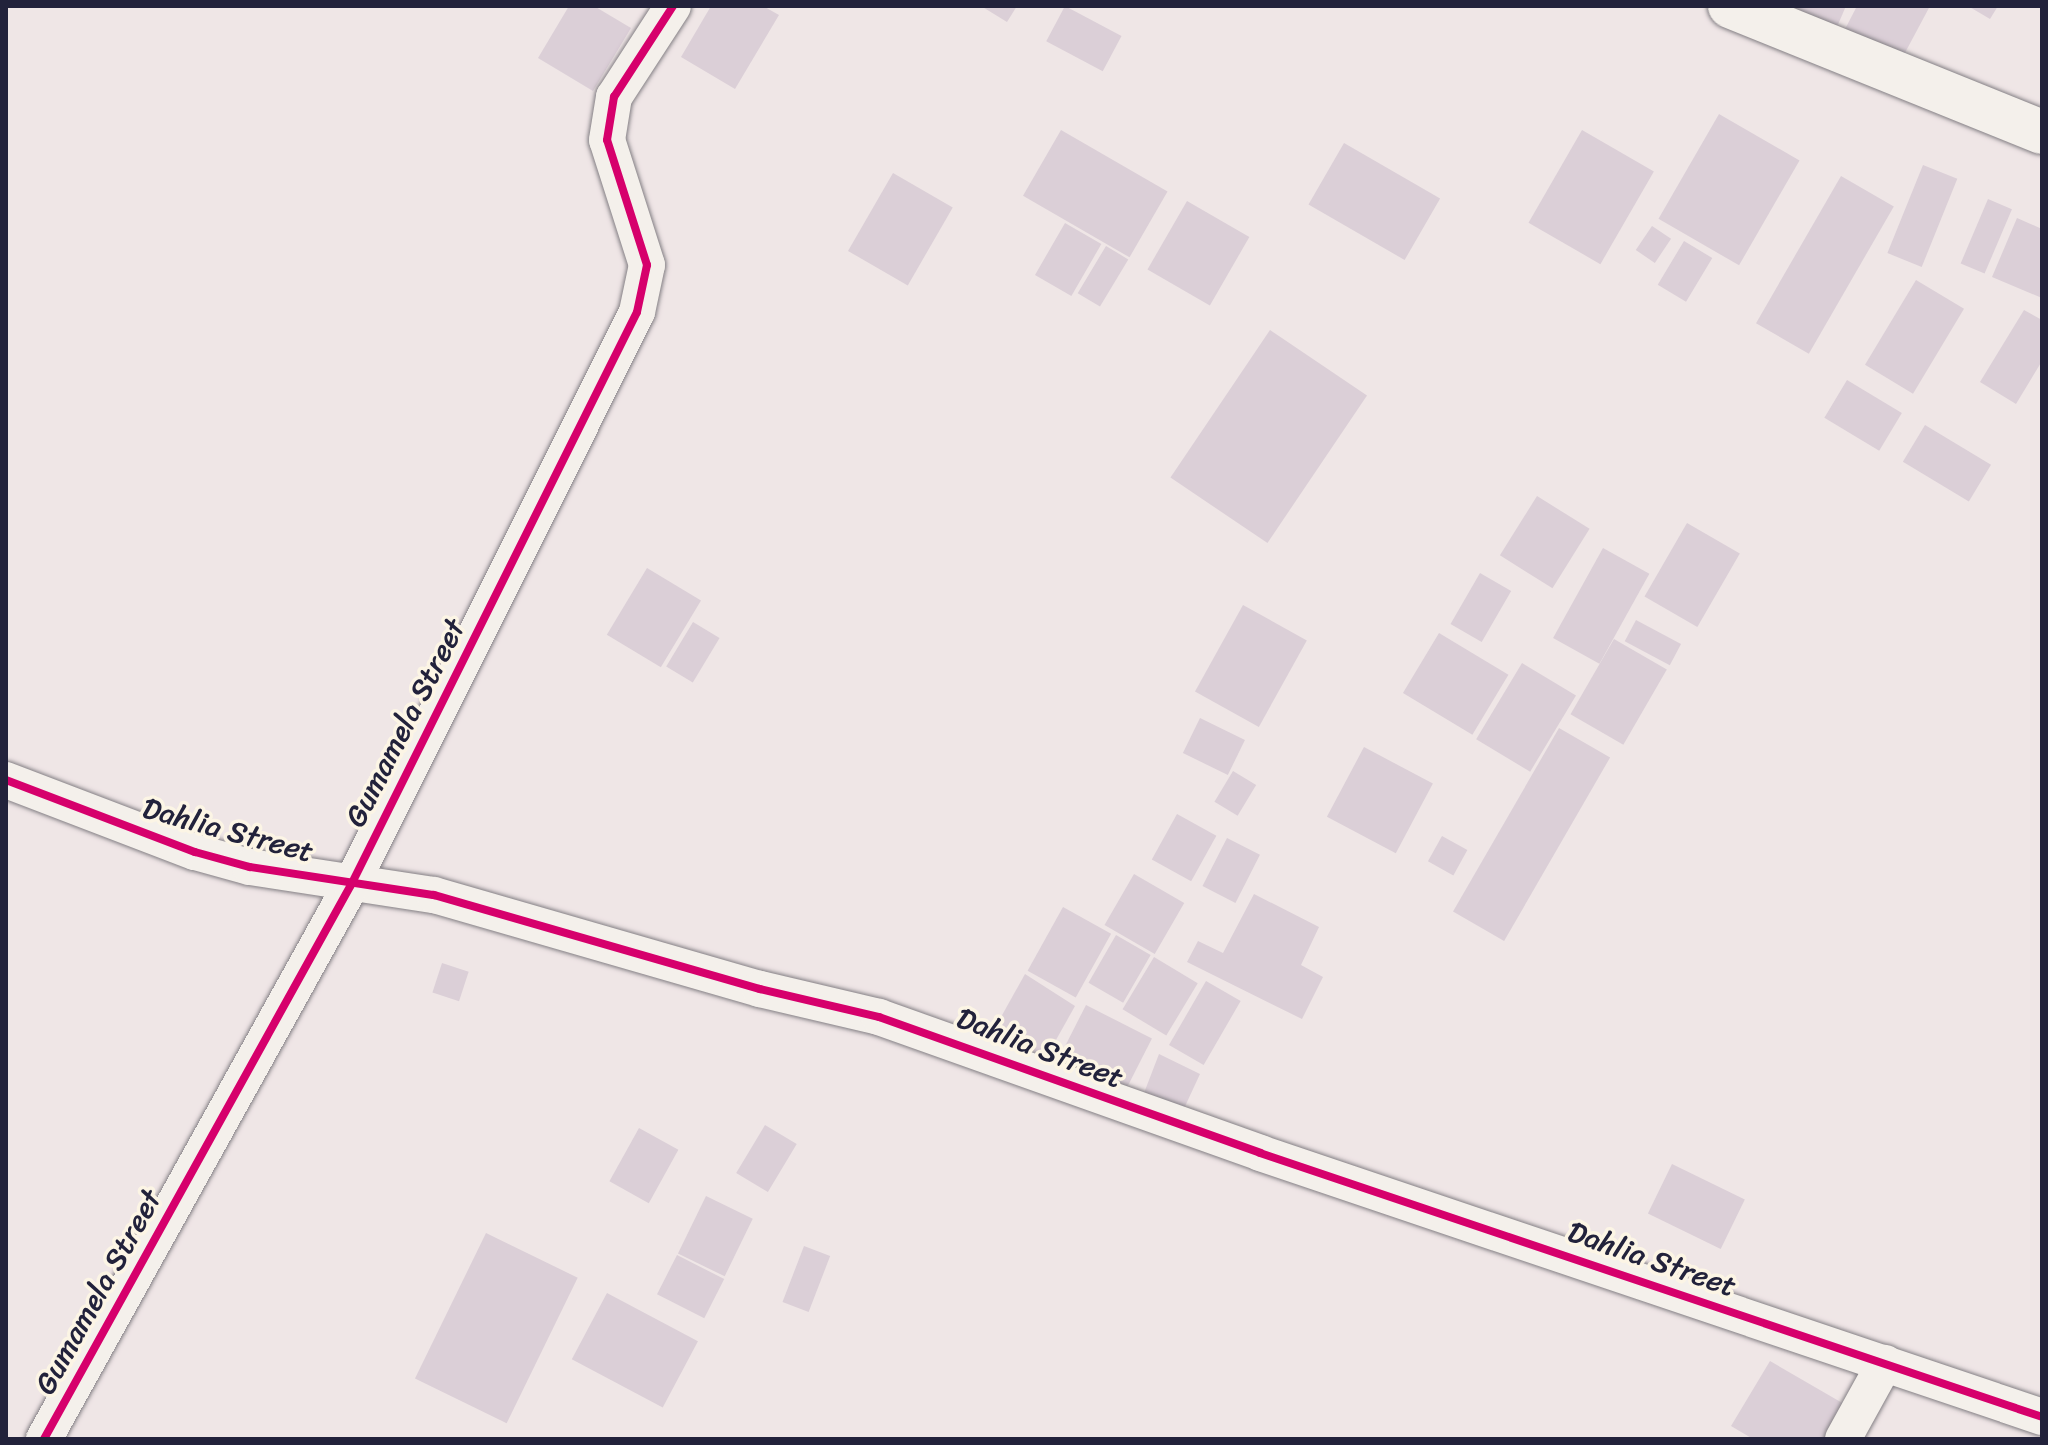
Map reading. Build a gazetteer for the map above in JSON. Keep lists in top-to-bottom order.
{
  "streets": {
    "street": ["Gumamela Street", "Dahlia Street"]
  },
  "crossings": [
    ["Gumamela Street", "Dahlia Street"]
  ]
}
